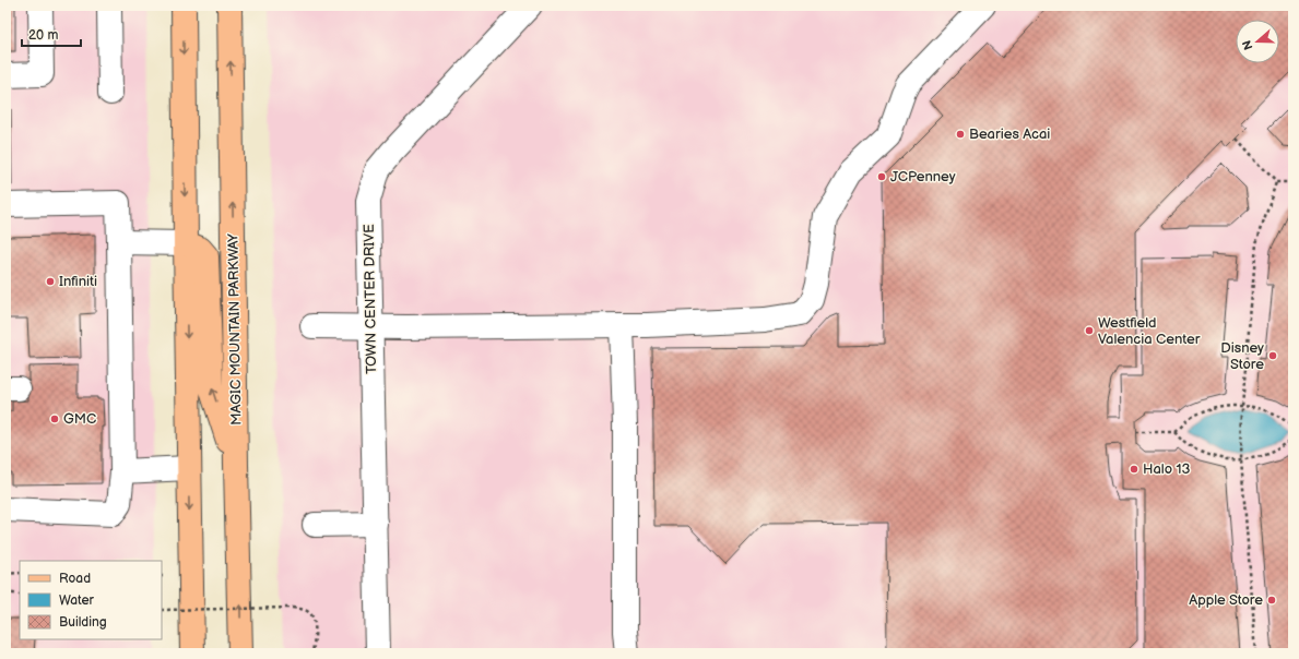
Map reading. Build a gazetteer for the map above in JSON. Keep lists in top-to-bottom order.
{
  "streets": {
    "main road": ["MAGIC MOUNTAIN PARKWAY"],
    "lane": ["TOWN CENTER DRIVE"]
  },
  "places": [
    "Bearies Acai",
    "JCPenney",
    "Infiniti",
    "Westfield Valencia Center",
    "Disney Store",
    "GMC",
    "Halo 13",
    "Apple Store"
  ],
  "legend": ["Road", "Water", "Building"],
  "scale_bar": "20 m",
  "north": "left"
}
